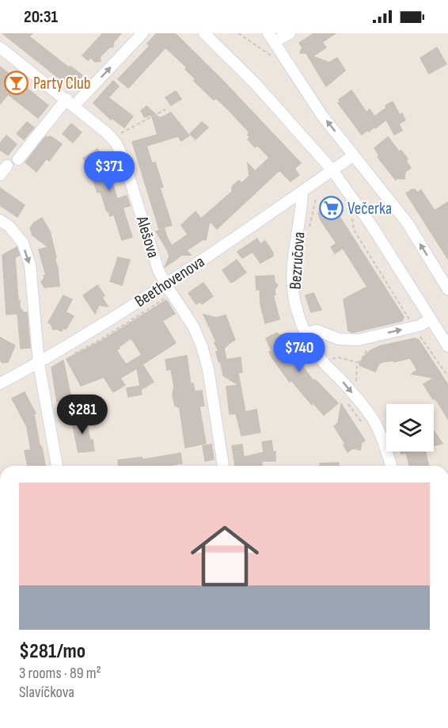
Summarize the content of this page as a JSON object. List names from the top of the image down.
{
  "streets": {
    "street": ["Alešova", "Bezručova", "Beethovenova"]
  },
  "crossings": [
    ["Alešova", "Beethovenova"],
    ["Bezručova", "Beethovenova"]
  ],
  "one_way": ["Bezručova"],
  "places": {
    "bar": ["Party Club"],
    "supermarket": ["Večerka"]
  },
  "page": {
    "status": "20:31",
    "price": ["$371", "$740", "$281"],
    "list": [
      {
        "name": "$281/mo",
        "note": "3 rooms · 89 m² · Slavíčkova"
      }
    ]
  }
}
